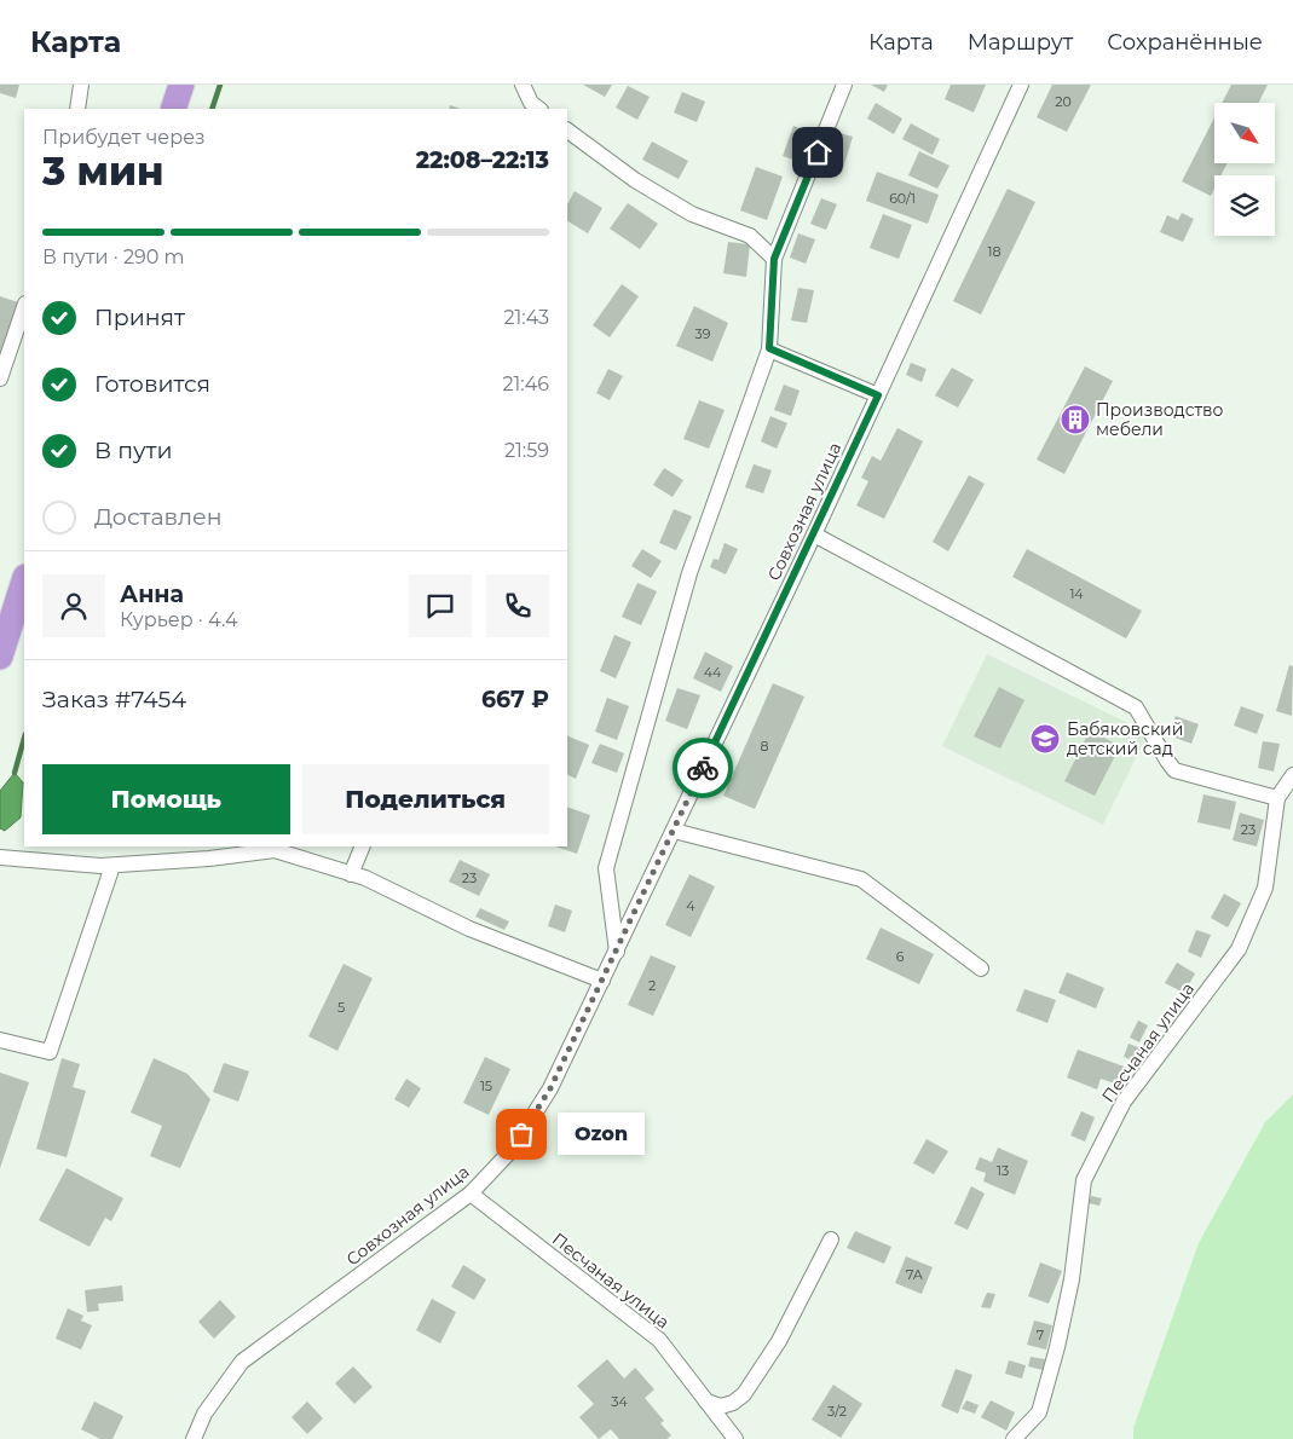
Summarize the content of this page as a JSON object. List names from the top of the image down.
{
  "streets": {
    "street": ["Совхозная улица", "Песчаная улица"]
  },
  "crossings": [
    ["Совхозная улица", "Песчаная улица"]
  ],
  "places": {
    "building": ["Производство мебели"],
    "school or university": ["Бабяковский детский сад"],
    "other": ["Ozon"]
  },
  "house_numbers": [
    "20",
    "60/1",
    "18",
    "39",
    "14",
    "44",
    "8",
    "23",
    "23",
    "4",
    "6",
    "2",
    "5",
    "15",
    "13",
    "7А",
    "7",
    "34",
    "3/2"
  ],
  "north": "bottom right",
  "page": {
    "header": "Карта",
    "nav": ["Карта", "Маршрут", "Сохранённые"],
    "heading": ["3 мин", "Прибудет через", "22:08–22:13"],
    "panel": [
      "Анна",
      "Курьер · 4.4",
      "Заказ #7454",
      "667 ₽"
    ],
    "bar": "В пути · 290 m",
    "list": [
      ["Принят", "21:43"],
      ["Готовится", "21:46"],
      ["В пути", "21:59"],
      "Доставлен"
    ],
    "buttons": ["Помощь", "Поделиться"],
    "bubble": "Ozon"
  }
}
